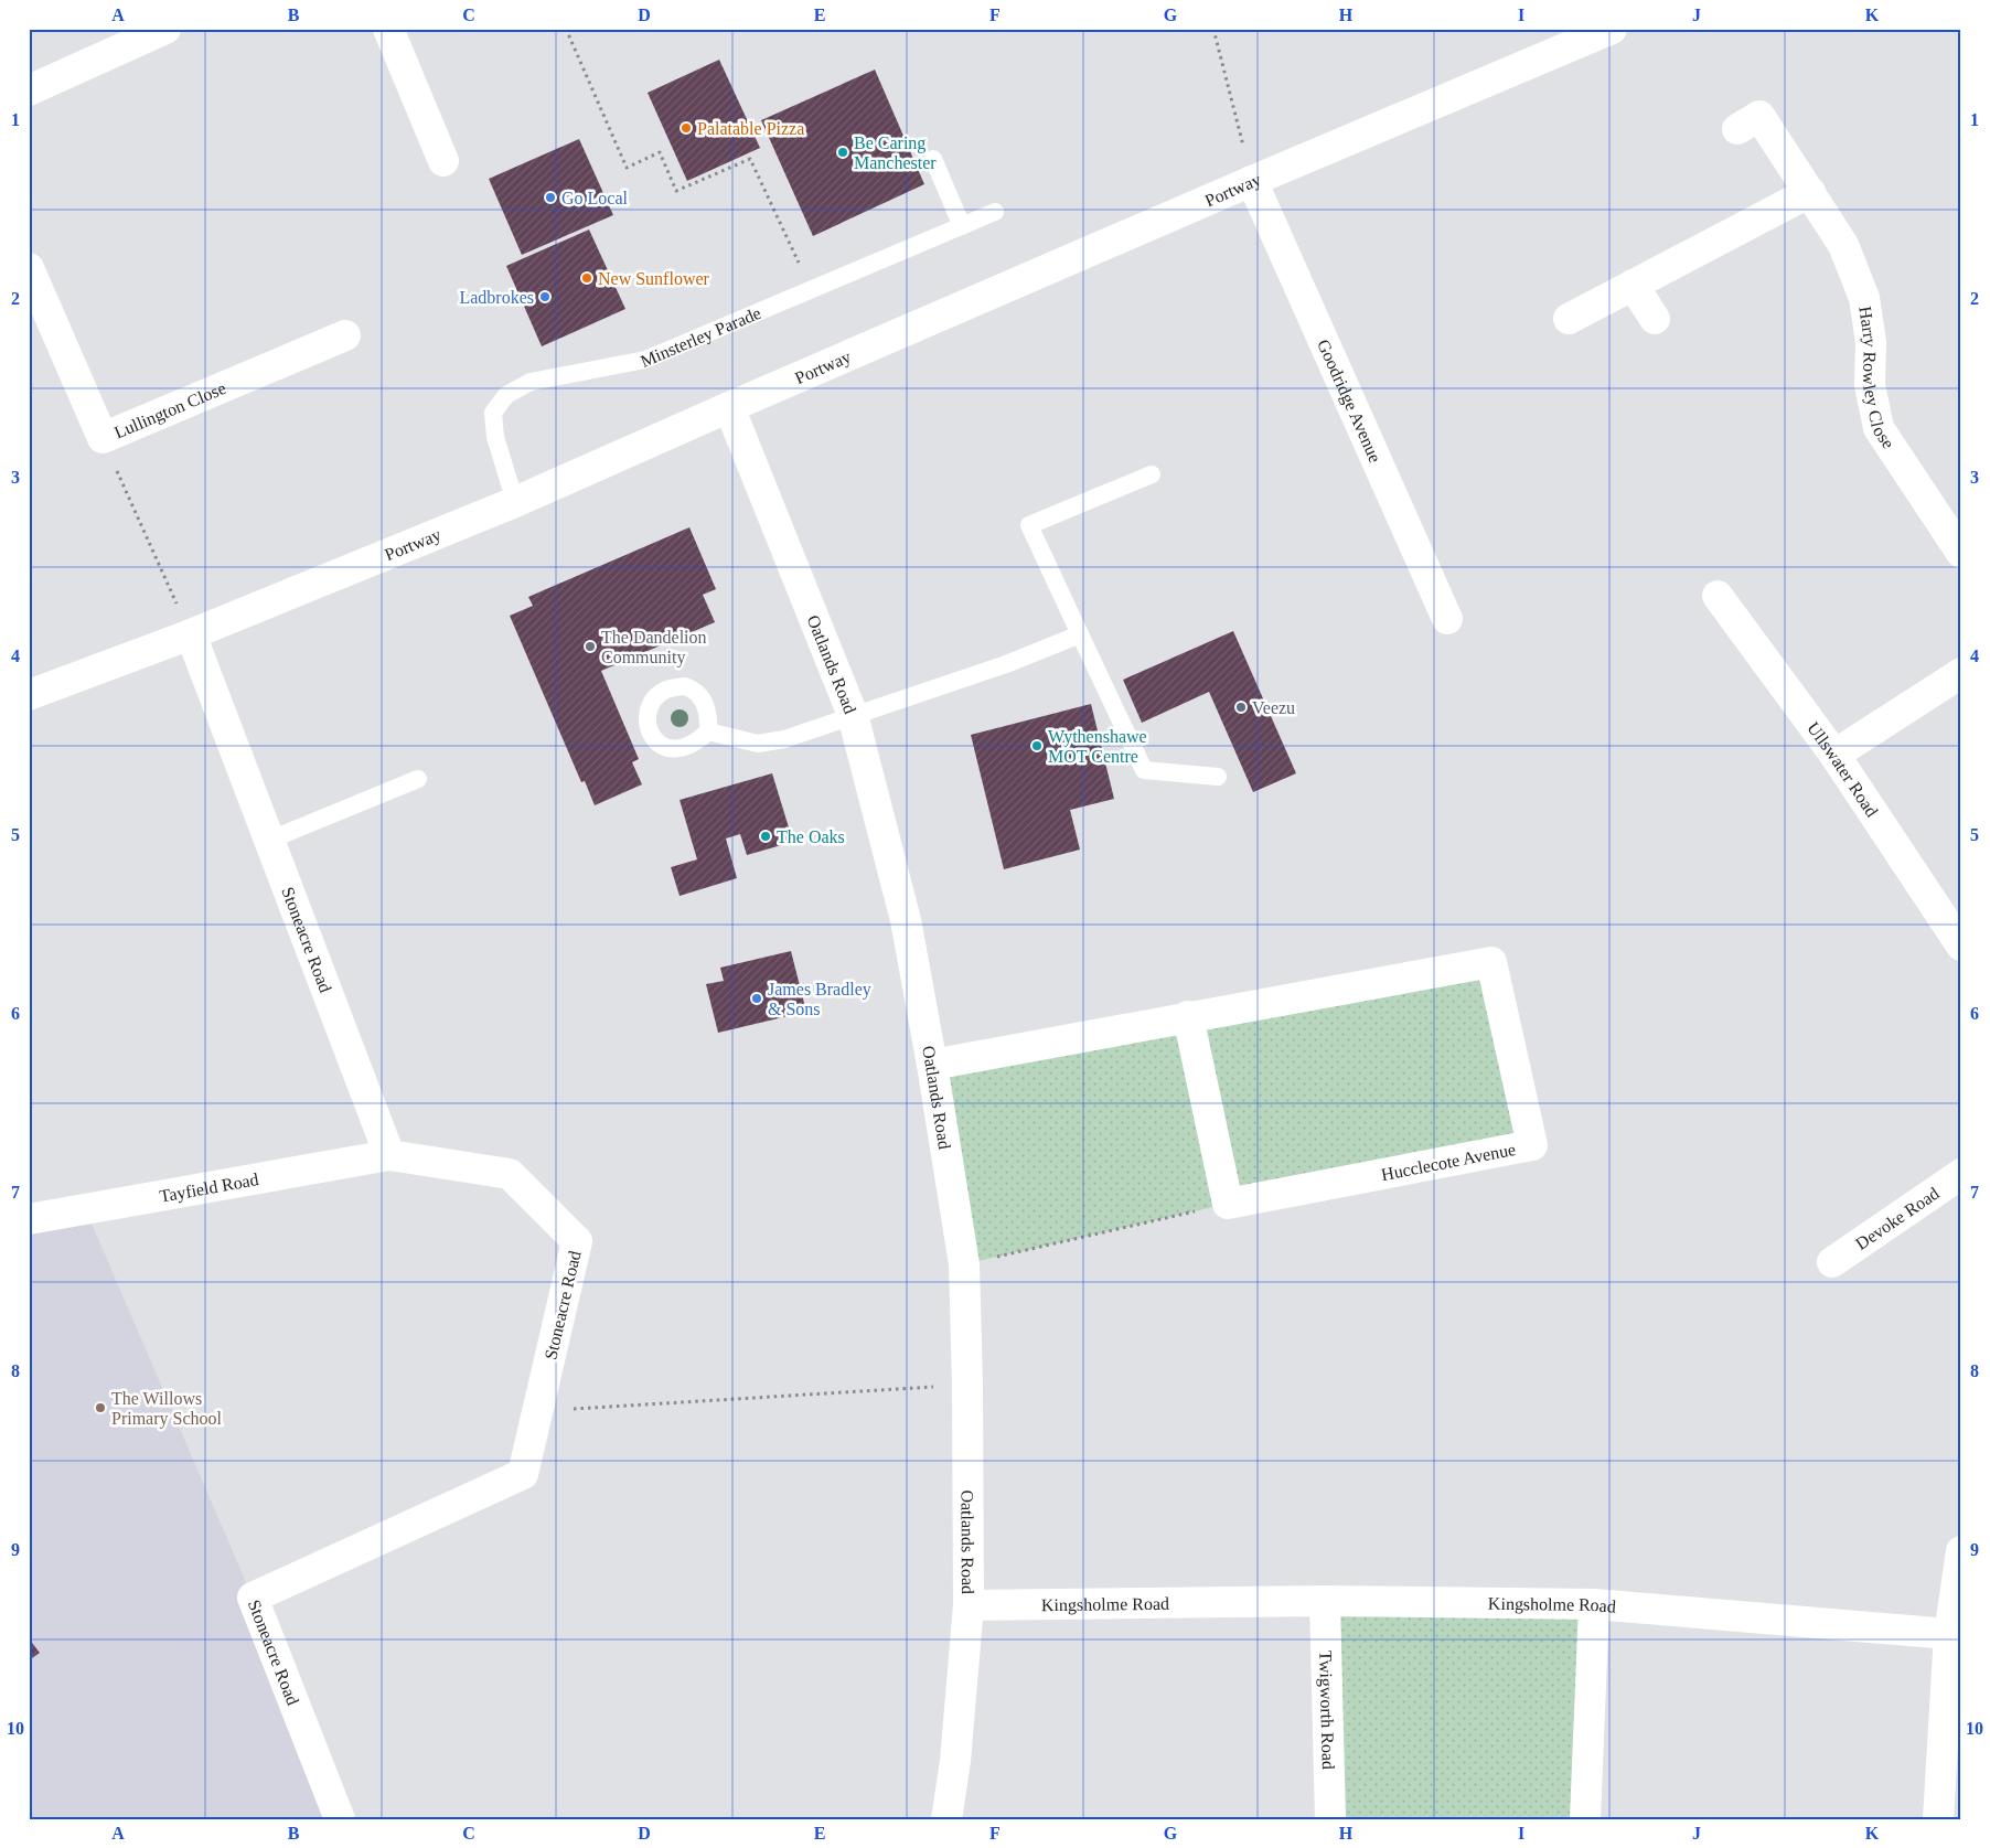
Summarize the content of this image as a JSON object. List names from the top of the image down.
{
  "streets": {
    "street": [
      "Portway",
      "Harry Rowley Close",
      "Goodridge Avenue",
      "Lullington Close",
      "Oatlands Road",
      "Ullswater Road",
      "Stoneacre Road",
      "Hucclecote Avenue",
      "Tayfield Road",
      "Devoke Road",
      "Kingsholme Road",
      "Twigworth Road"
    ],
    "lane": ["Minsterley Parade"]
  },
  "crossings": [
    ["Portway", "Minsterley Parade"],
    ["Portway", "Goodridge Avenue"],
    ["Portway", "Oatlands Road"],
    ["Portway", "Stoneacre Road"],
    ["Oatlands Road", "Hucclecote Avenue"],
    ["Oatlands Road", "Kingsholme Road"],
    ["Stoneacre Road", "Tayfield Road"],
    ["Kingsholme Road", "Twigworth Road"]
  ],
  "places": [
    "Palatable Pizza",
    "Be Caring Manchester",
    "Go Local",
    "New Sunflower",
    "Ladbrokes",
    "The Dandelion Community",
    "Veezu",
    "Wythenshawe MOT Centre",
    "The Oaks",
    "James Bradley & Sons",
    "The Willows Primary School"
  ],
  "grid": {
    "columns": [
      "A",
      "B",
      "C",
      "D",
      "E",
      "F",
      "G",
      "H",
      "I",
      "J",
      "K"
    ],
    "rows": [
      "1",
      "2",
      "3",
      "4",
      "5",
      "6",
      "7",
      "8",
      "9",
      "10"
    ]
  }
}
